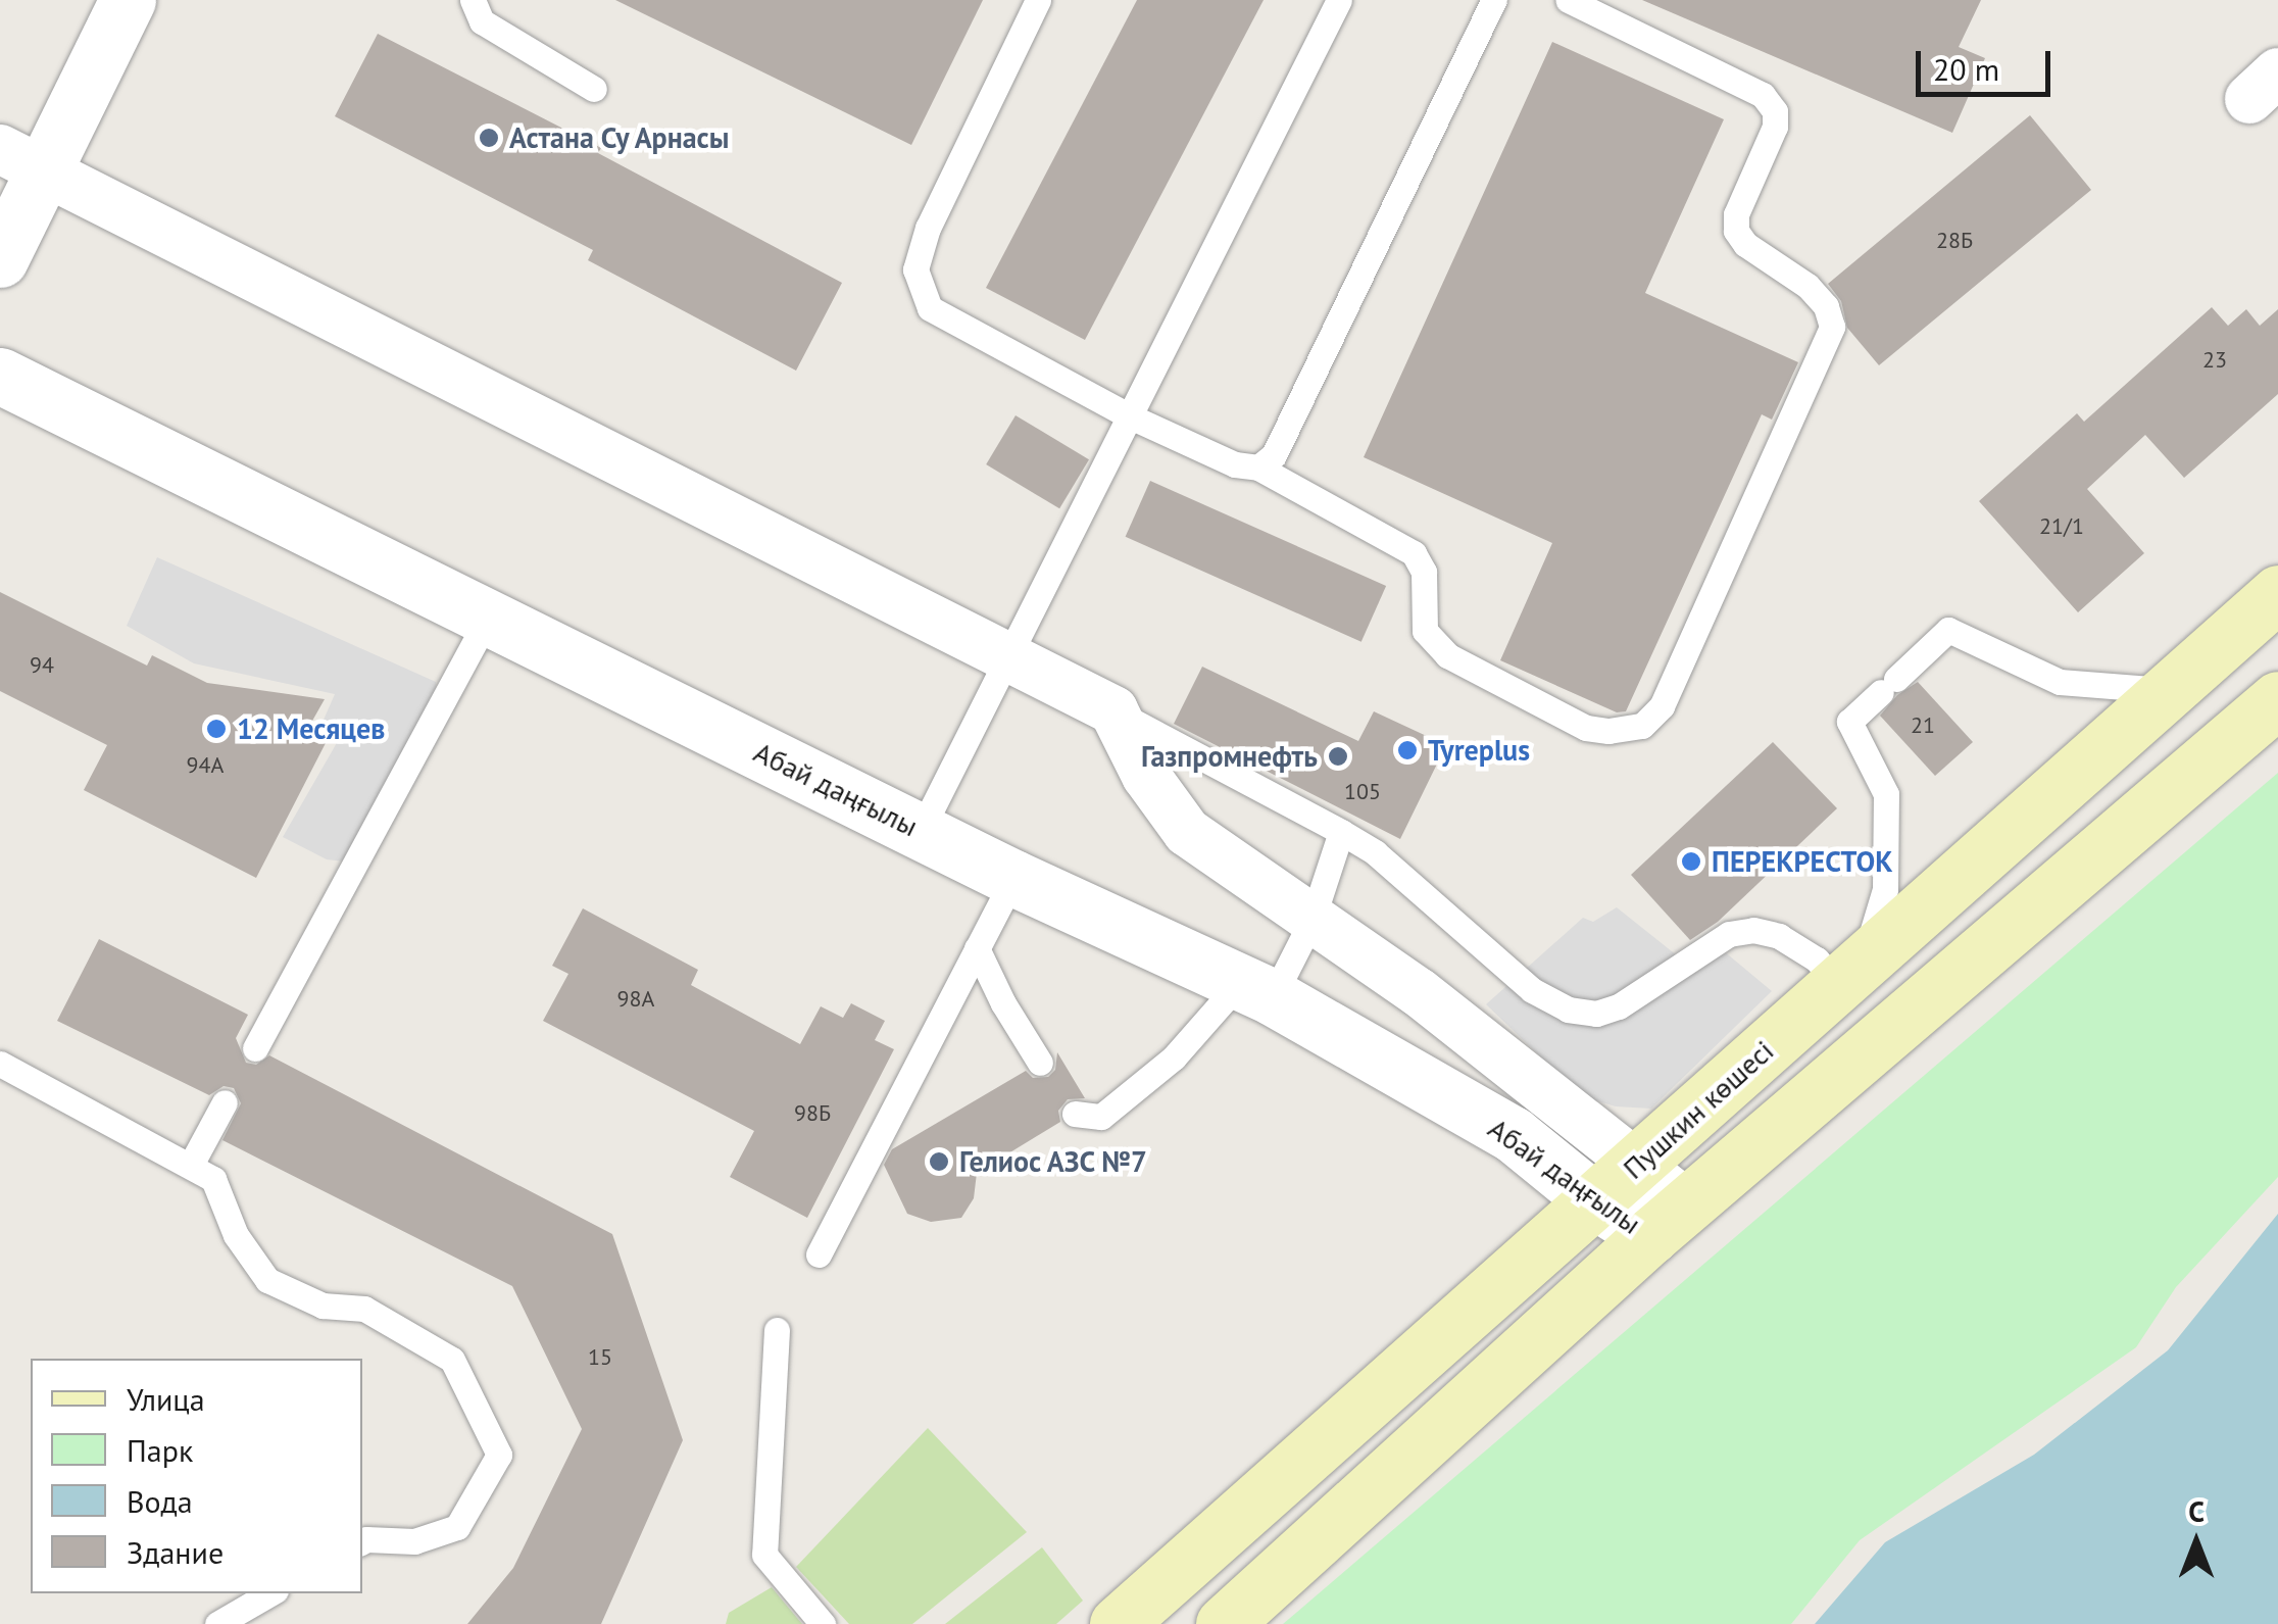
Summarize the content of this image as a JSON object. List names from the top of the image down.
{
  "streets": {
    "main road": ["Пушкин көшесі"],
    "street": ["Абай даңғылы"]
  },
  "crossings": [
    ["Абай даңғылы", "Пушкин көшесі"]
  ],
  "places": [
    "Астана Су Арнасы",
    "12 Месяцев",
    "Tyreplus",
    "Газпромнефть",
    "ПЕРЕКРЕСТОК",
    "Гелиос АЗС №7"
  ],
  "house_numbers": [
    "28Б",
    "23",
    "21/1",
    "94",
    "21",
    "94А",
    "105",
    "98А",
    "98Б",
    "15"
  ],
  "legend": [
    "Улица",
    "Парк",
    "Вода",
    "Здание"
  ],
  "scale_bar": "20 m",
  "north": "top"
}
